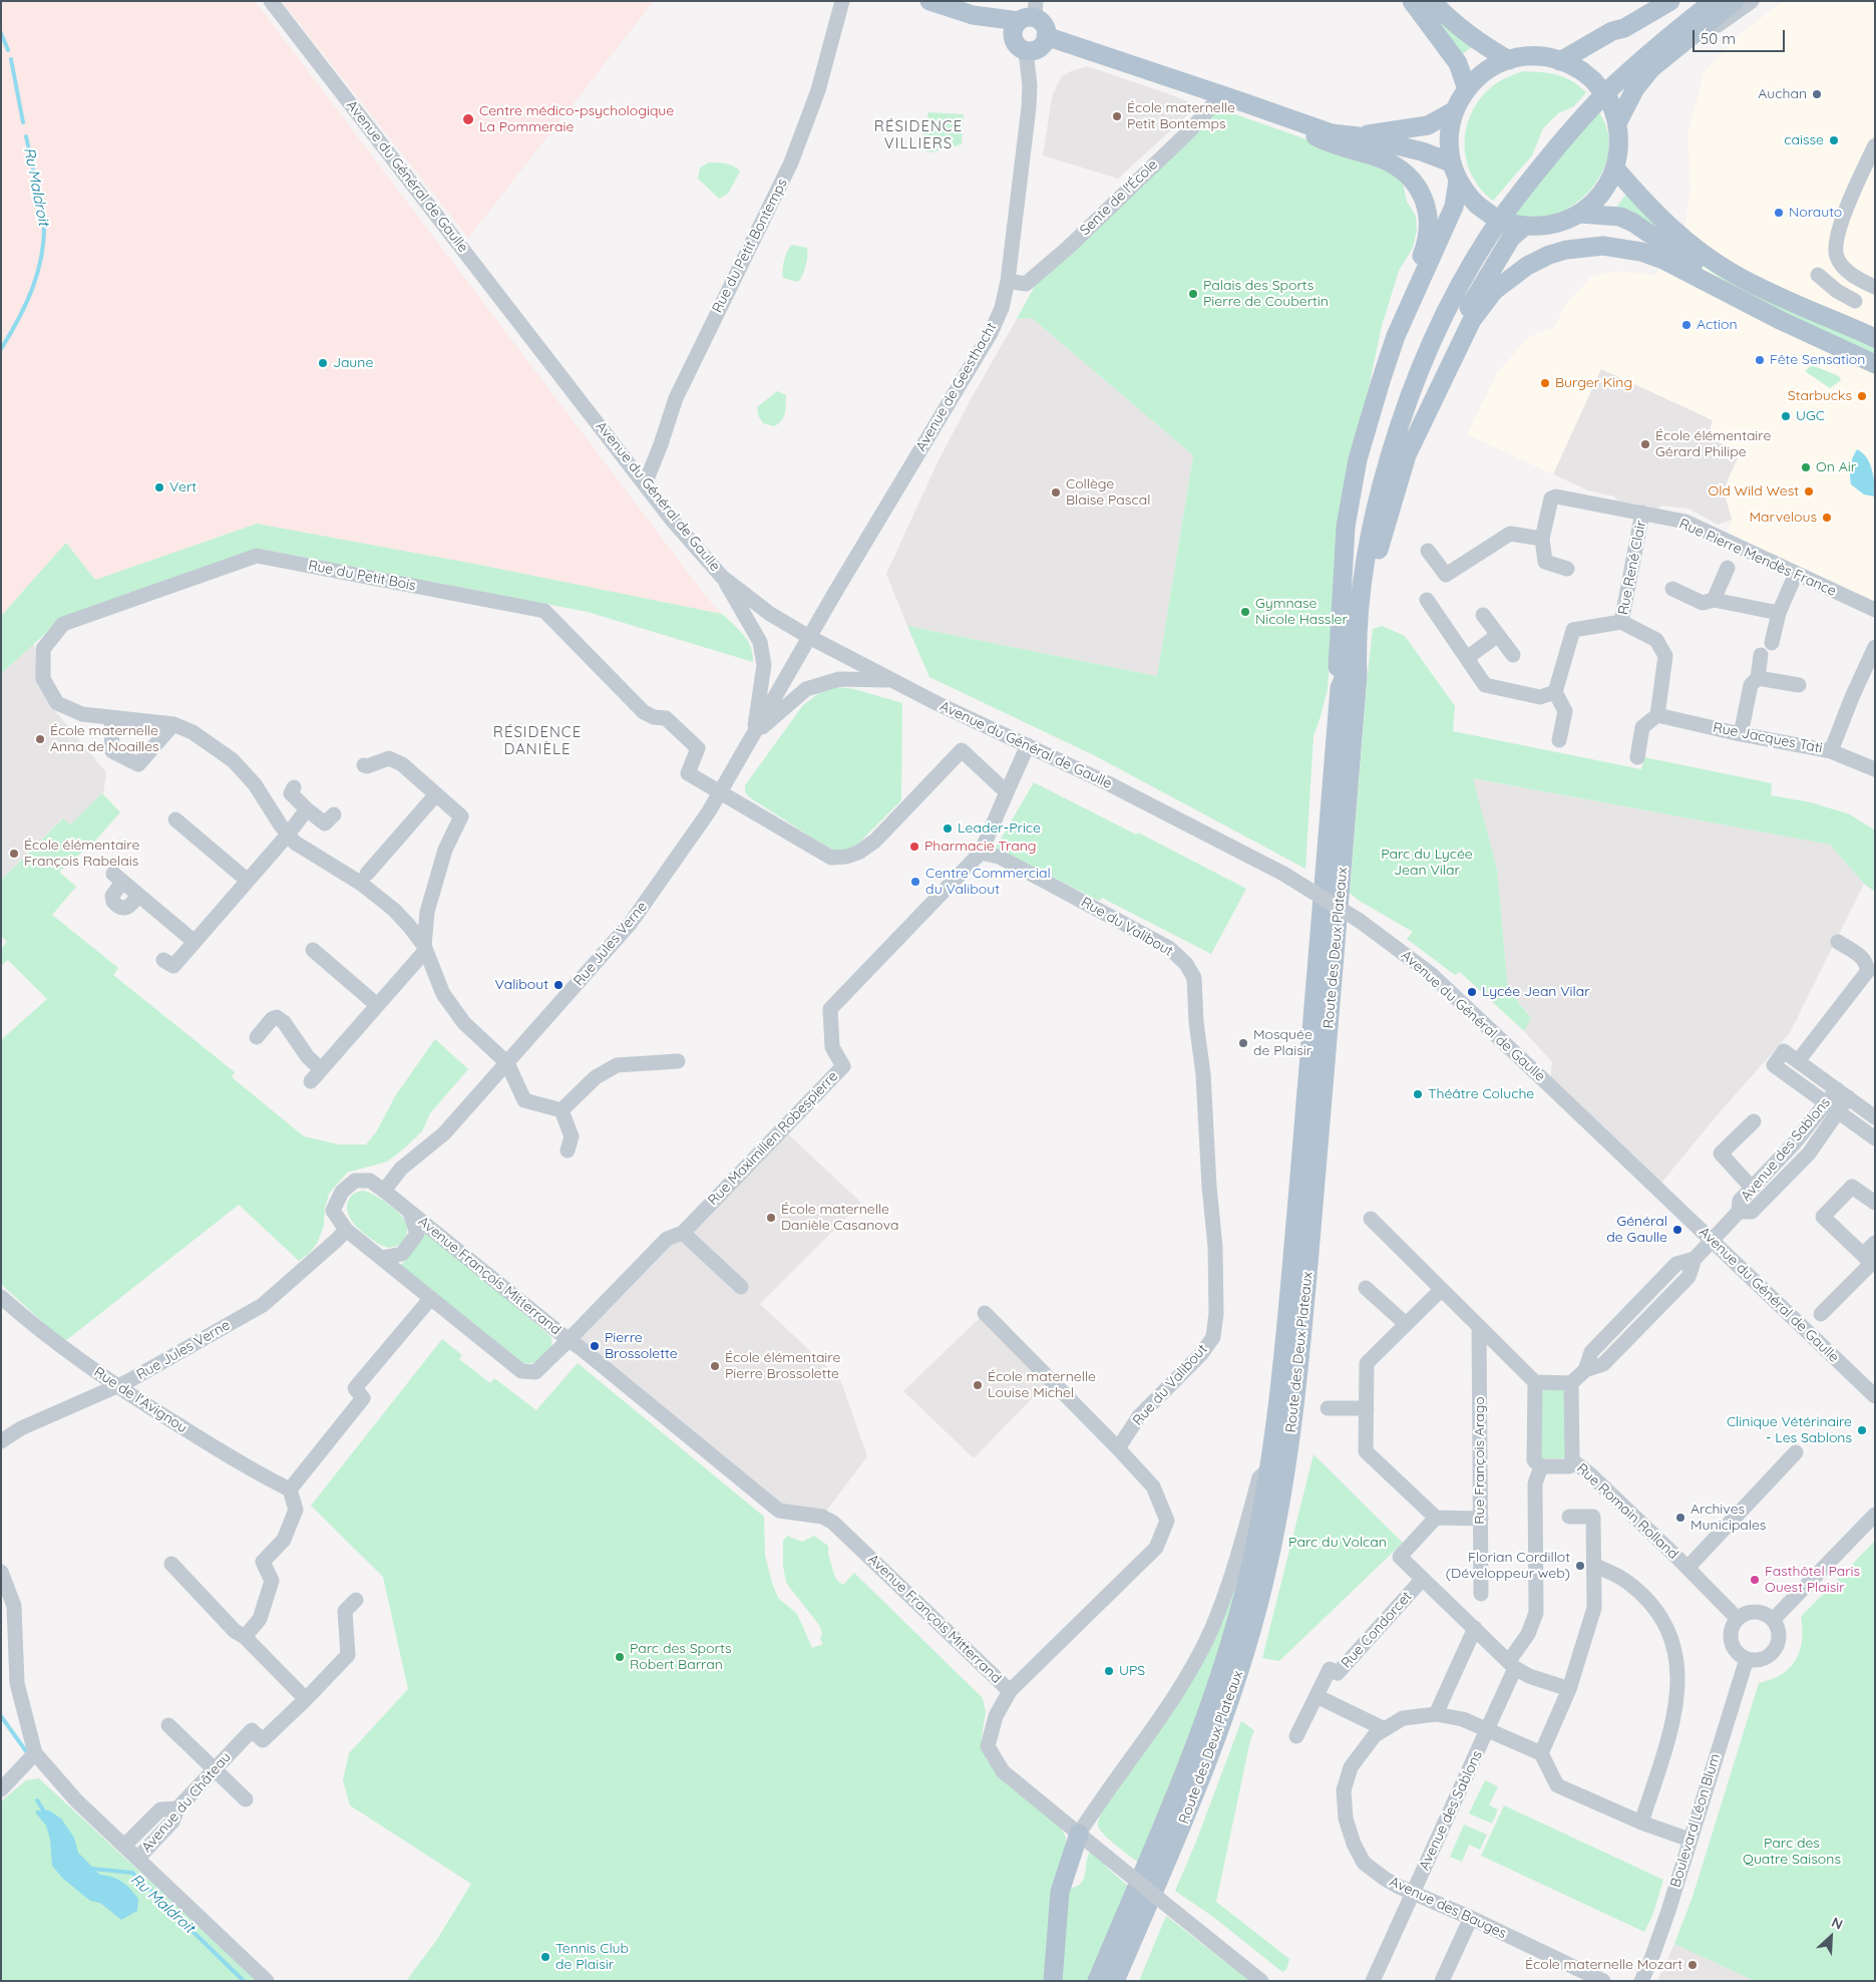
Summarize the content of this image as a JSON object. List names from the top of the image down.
{
  "streets": {
    "main road": ["Route des Deux Plateaux"],
    "street": [
      "Avenue du Général de Gaulle",
      "Sente de l'École",
      "Rue du Petit Bontemps",
      "Avenue de Geesthacht",
      "Rue Pierre Mendès France",
      "Rue René Clair",
      "Rue du Petit Bois",
      "Rue Jacques Tati",
      "Rue du Valibout",
      "Rue Jules Verne",
      "Rue Maximilien Robespierre",
      "Avenue des Sablons",
      "Avenue François Mitterrand",
      "Rue de l'Avignou",
      "Rue François Arago",
      "Rue Romain Rolland",
      "Rue Condorcet",
      "Avenue du Château",
      "Boulevard Léon Blum",
      "Avenue des Bauges"
    ]
  },
  "crossings": [
    ["Avenue du Général de Gaulle", "Rue du Petit Bontemps"],
    ["Avenue du Général de Gaulle", "Avenue de Geesthacht"],
    ["Avenue du Général de Gaulle", "Rue Jules Verne"],
    ["Avenue du Général de Gaulle", "Avenue des Sablons"],
    ["Sente de l'École", "Avenue de Geesthacht"],
    ["Avenue de Geesthacht", "Rue Jules Verne"],
    ["Rue Pierre Mendès France", "Rue René Clair"],
    ["Rue du Petit Bois", "Rue Jules Verne"],
    ["Rue du Valibout", "Rue Maximilien Robespierre"],
    ["Rue Jules Verne", "Avenue François Mitterrand"],
    ["Rue Jules Verne", "Rue de l'Avignou"],
    ["Route des Deux Plateaux", "Avenue François Mitterrand"],
    ["Rue Maximilien Robespierre", "Avenue François Mitterrand"],
    ["Avenue des Sablons", "Rue Romain Rolland"],
    ["Avenue des Sablons", "Avenue des Bauges"],
    ["Rue Romain Rolland", "Boulevard Léon Blum"]
  ],
  "districts": ["RÉSIDENCE VILLIERS", "RÉSIDENCE DANIÈLE"],
  "water": ["Ru Maldroit"],
  "parks": ["Parc du Lycée Jean Vilar", "Parc du Volcan", "Parc des Quatre Saisons"],
  "places": [
    "Auchan",
    "École maternelle Petit Bontemps",
    "Centre médico-psychologique La Pommeraie",
    "caisse",
    "Norauto",
    "Palais des Sports Pierre de Coubertin",
    "Action",
    "Fête Sensation",
    "Jaune",
    "Burger King",
    "Starbucks",
    "UGC",
    "École élémentaire Gérard Philipe",
    "On Air",
    "Vert",
    "Old Wild West",
    "Collège Blaise Pascal",
    "Marvelous",
    "Gymnase Nicole Hassler",
    "École maternelle Anna de Noailles",
    "Leader-Price",
    "Pharmacie Trang",
    "École élémentaire François Rabelais",
    "Centre Commercial du Valibout",
    "Valibout",
    "Lycée Jean Vilar",
    "Mosquée de Plaisir",
    "Théâtre Coluche",
    "École maternelle Danièle Casanova",
    "Général de Gaulle",
    "Pierre Brossolette",
    "École élémentaire Pierre Brossolette",
    "École maternelle Louise Michel",
    "Clinique Vétérinaire - Les Sablons",
    "Archives Municipales",
    "Florian Cordillot (Développeur web)",
    "Fasthôtel Paris Ouest Plaisir",
    "Parc des Sports Robert Barran",
    "UPS",
    "Tennis Club de Plaisir",
    "École maternelle Mozart"
  ],
  "scale_bar": "50 m",
  "north": "top right"
}
